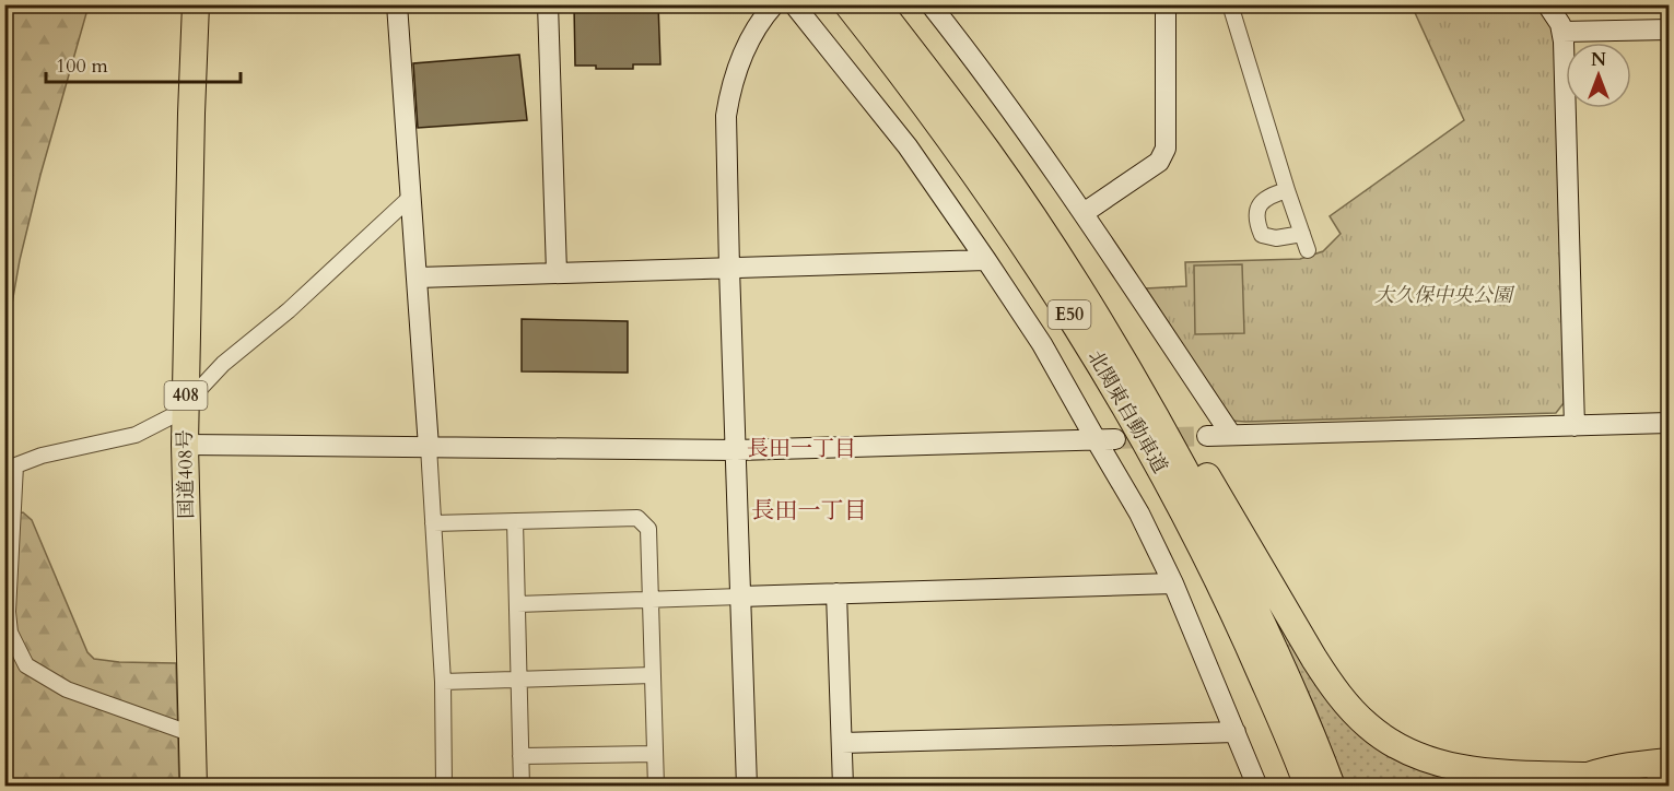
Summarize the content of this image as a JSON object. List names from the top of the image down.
{
  "streets": {
    "highway": [
      "E50",
      "408",
      "北関東自動車道",
      "国道408号"
    ]
  },
  "districts": ["長田一丁目", "長田一丁目"],
  "parks": ["大久保中央公園"],
  "scale_bar": "100 m",
  "north": "top"
}
